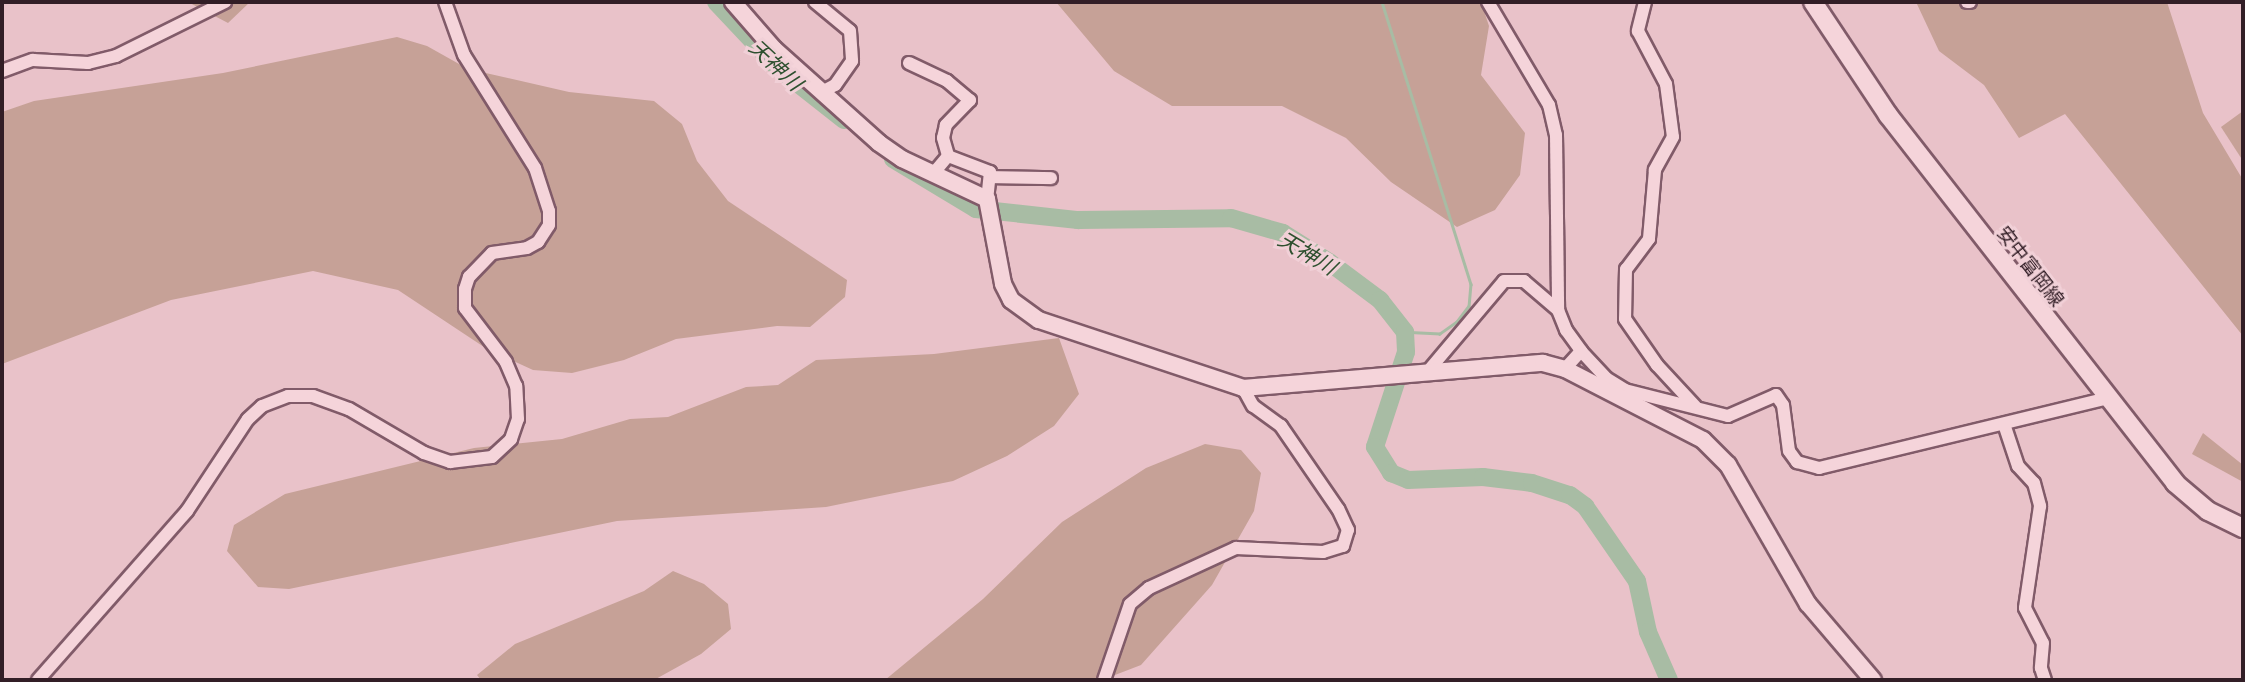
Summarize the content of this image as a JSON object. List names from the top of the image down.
{
  "streets": {
    "main road": ["安中富岡線"]
  },
  "water": ["天神川"]
}
